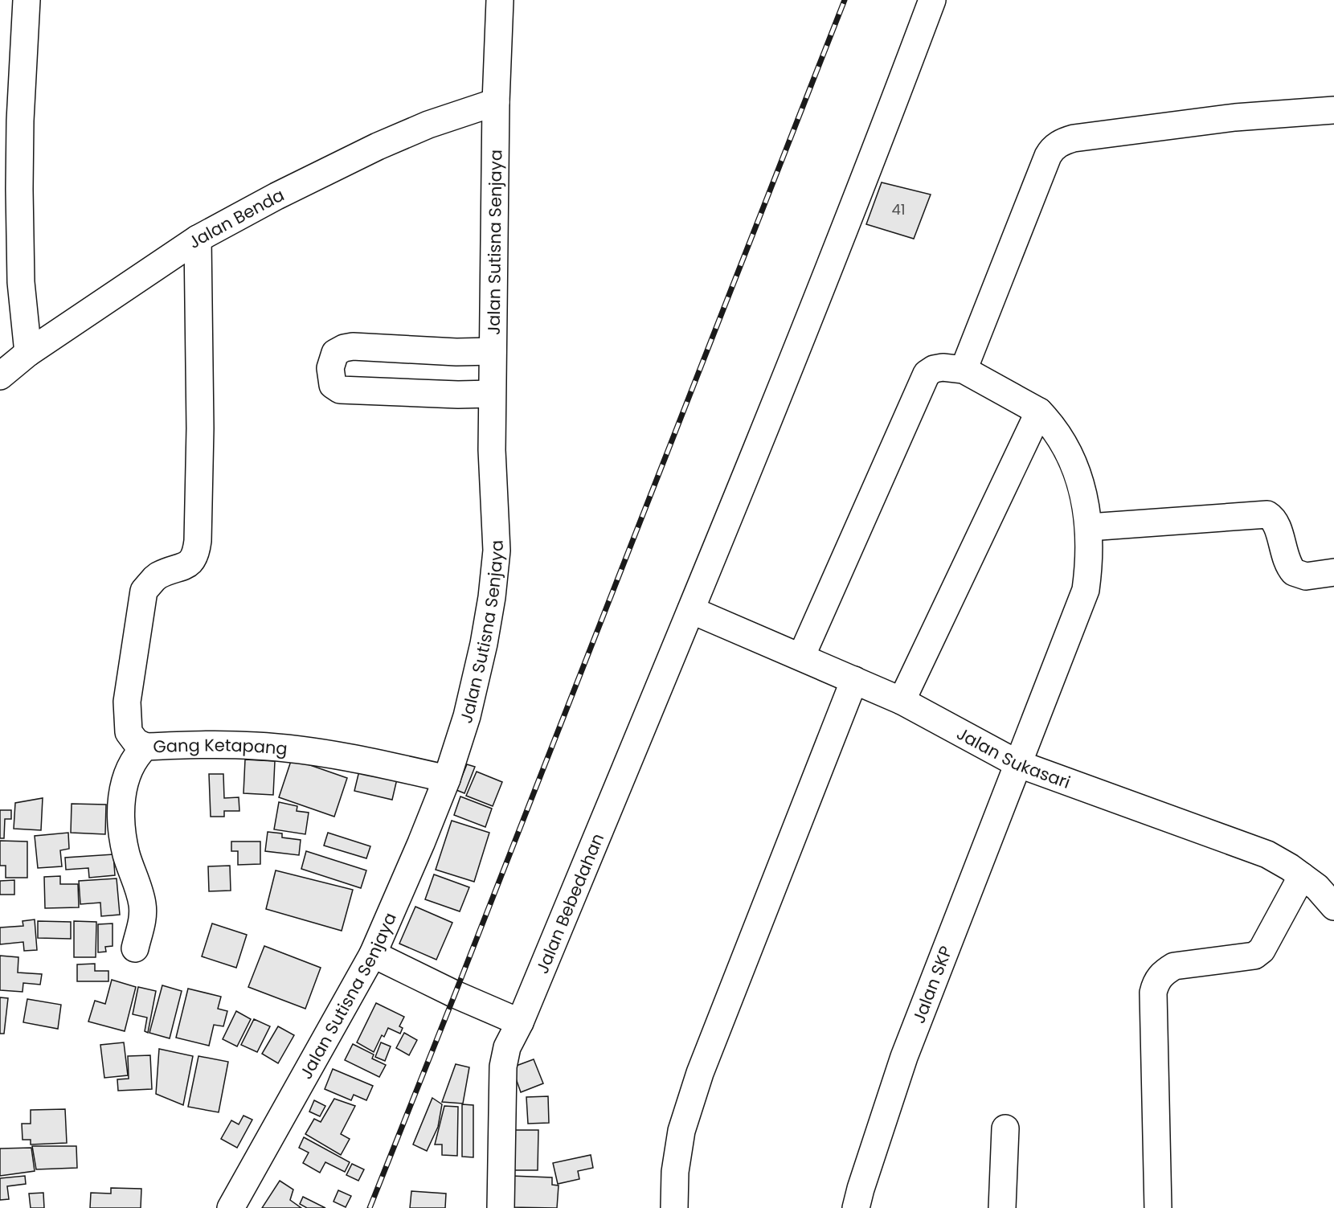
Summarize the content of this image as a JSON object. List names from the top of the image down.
{
  "streets": {
    "street": [
      "Jalan Benda",
      "Jalan Sutisna Senjaya",
      "Gang Ketapang",
      "Jalan Sukasari",
      "Jalan Bebedahan",
      "Jalan SKP"
    ]
  },
  "crossings": [
    ["Jalan Benda", "Jalan Sutisna Senjaya"],
    ["Jalan Sutisna Senjaya", "Gang Ketapang"],
    ["Jalan Sukasari", "Jalan Bebedahan"],
    ["Jalan Sukasari", "Jalan SKP"]
  ],
  "house_numbers": ["41"]
}
